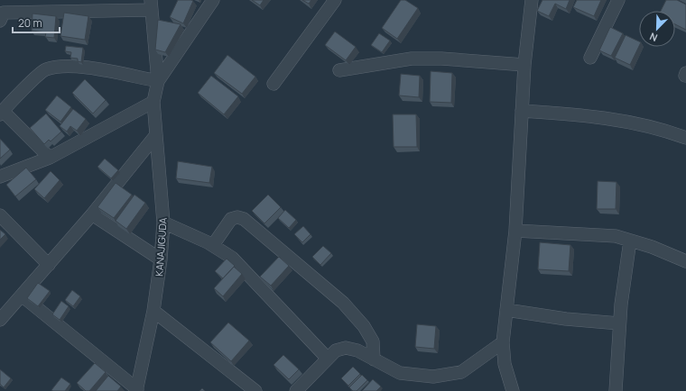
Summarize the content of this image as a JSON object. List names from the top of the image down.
{
  "streets": {
    "street": ["KANAJIGUDA"]
  },
  "scale_bar": "20 m",
  "north": "bottom left"
}
